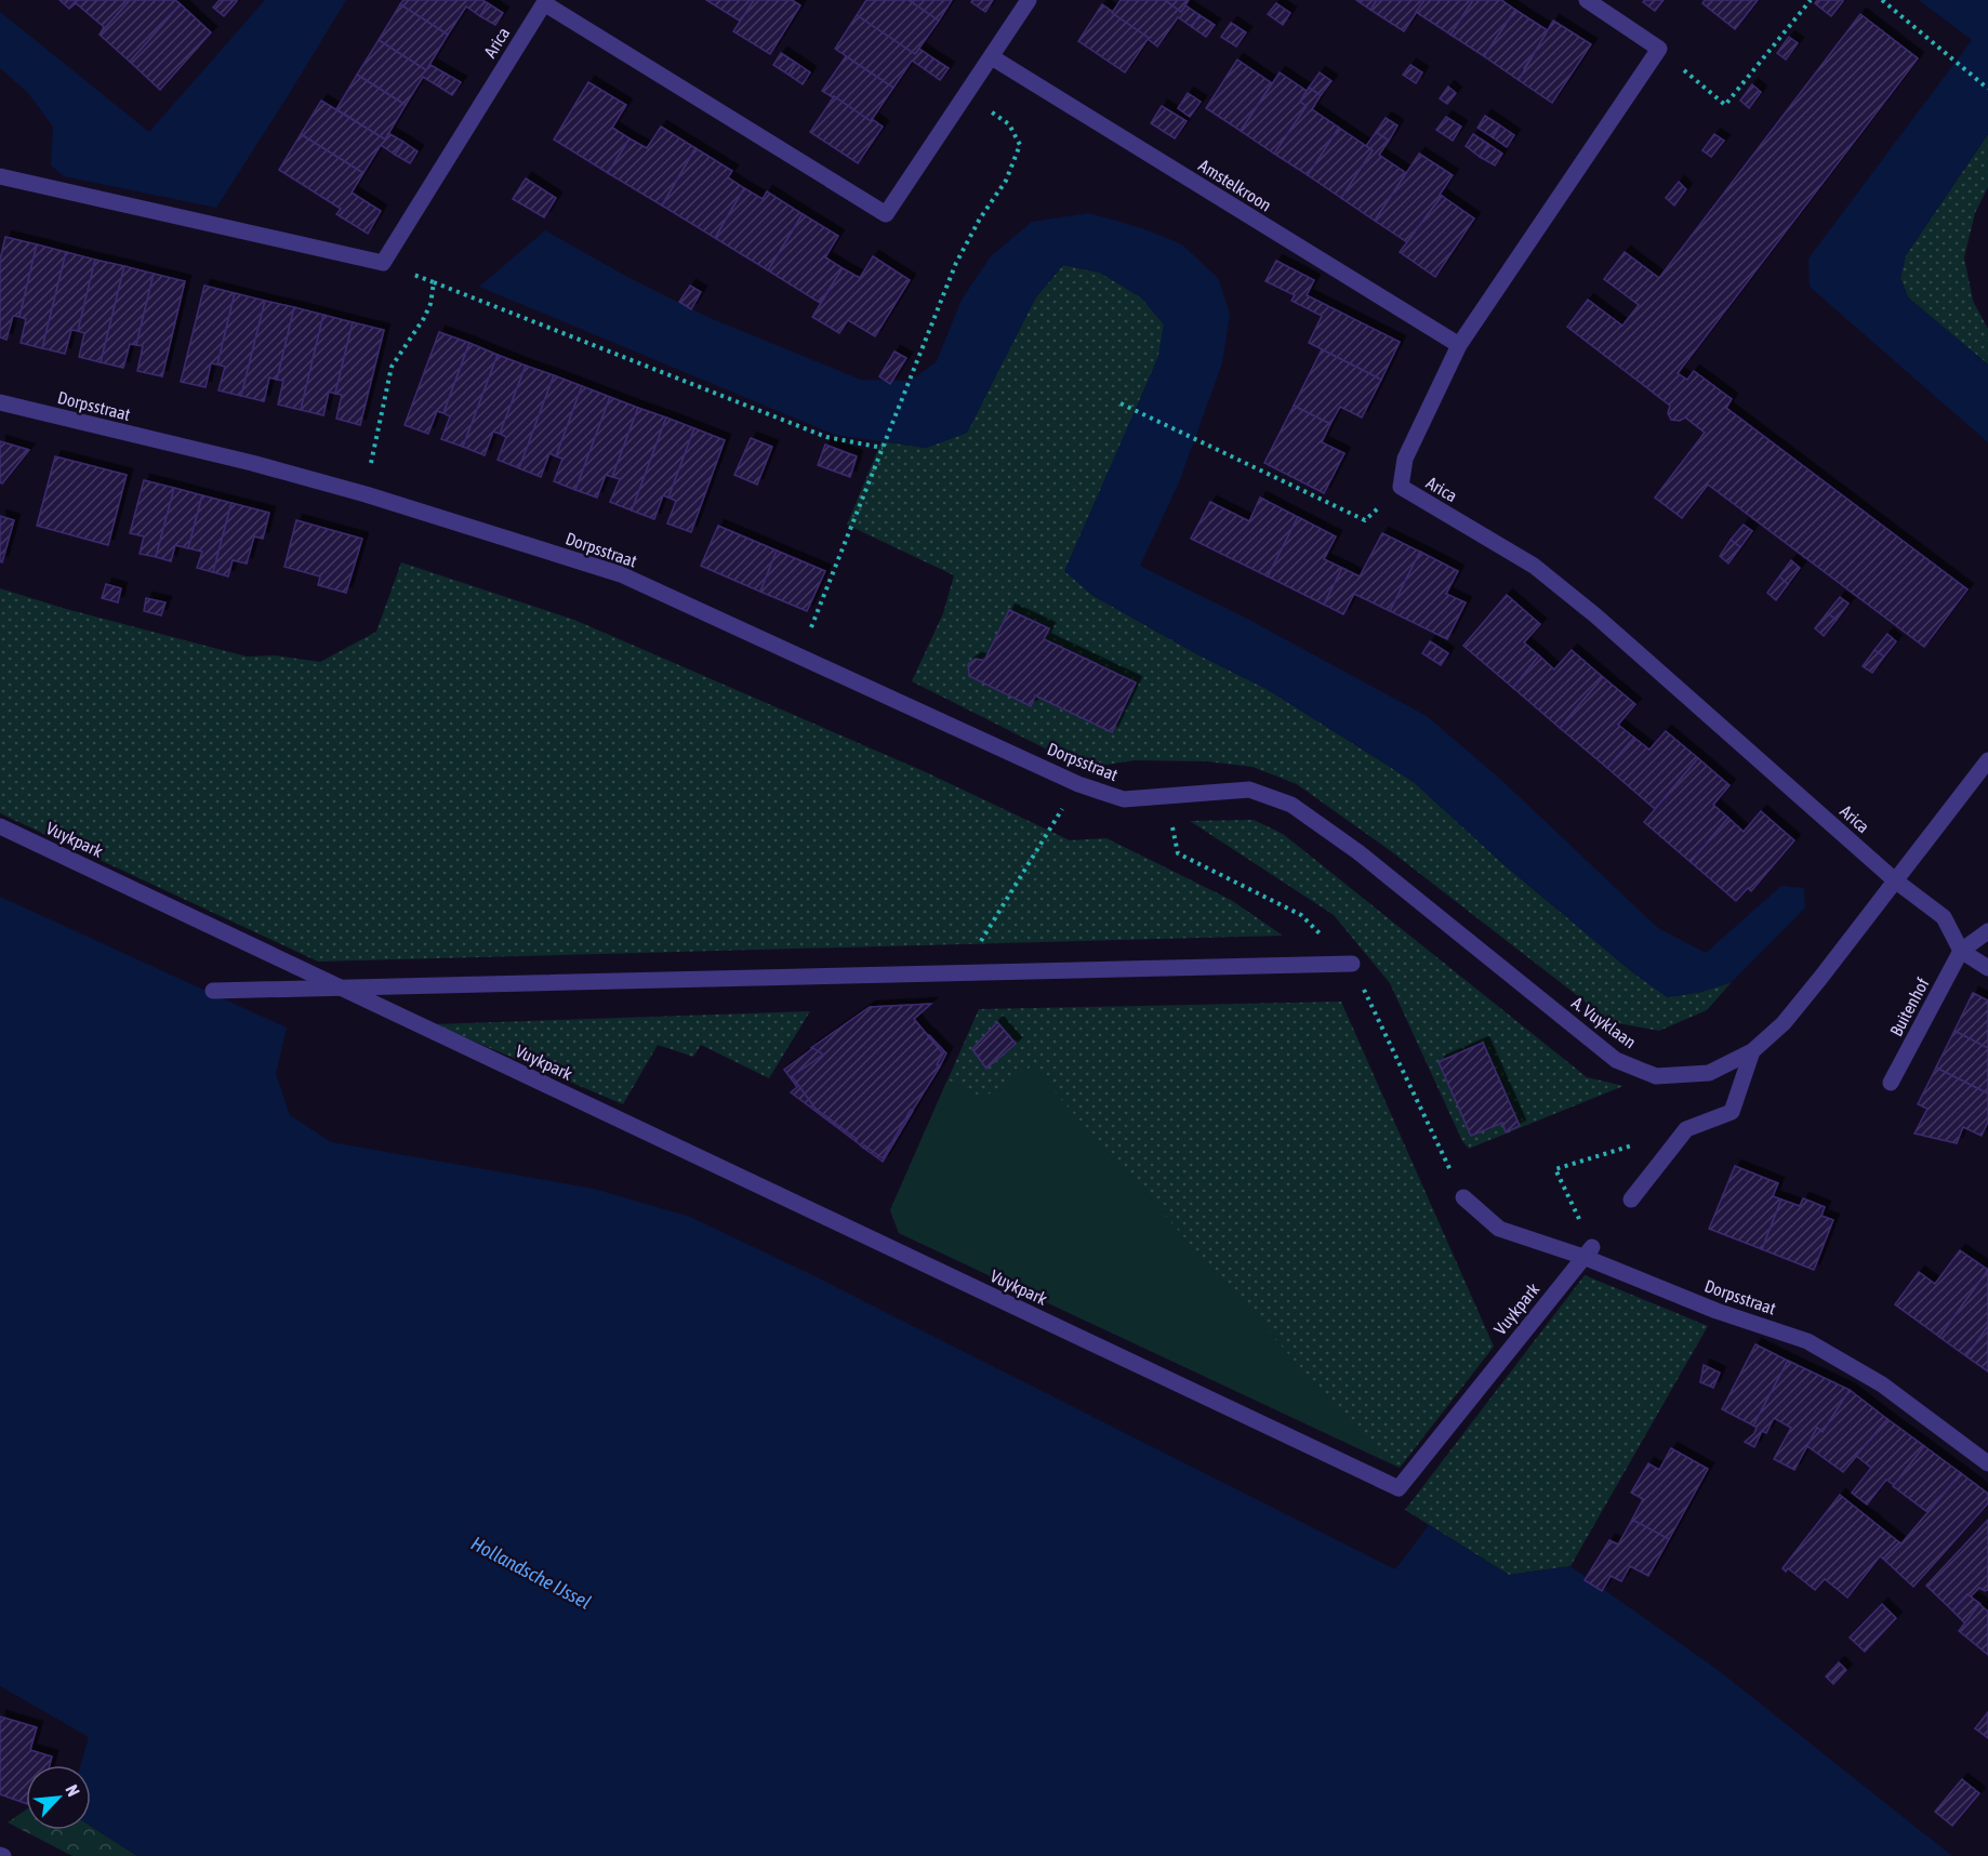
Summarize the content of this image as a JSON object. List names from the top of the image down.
{
  "streets": {
    "street": [
      "Arica",
      "Amstelkroon",
      "Dorpsstraat",
      "Vuykpark",
      "Buitenhof",
      "A. Vuyklaan"
    ]
  },
  "crossings": [
    ["Arica", "Amstelkroon"],
    ["Arica", "A. Vuyklaan"],
    ["Dorpsstraat", "Vuykpark"],
    ["Dorpsstraat", "A. Vuyklaan"]
  ],
  "water": ["Hollandsche IJssel"],
  "north": "top right"
}
